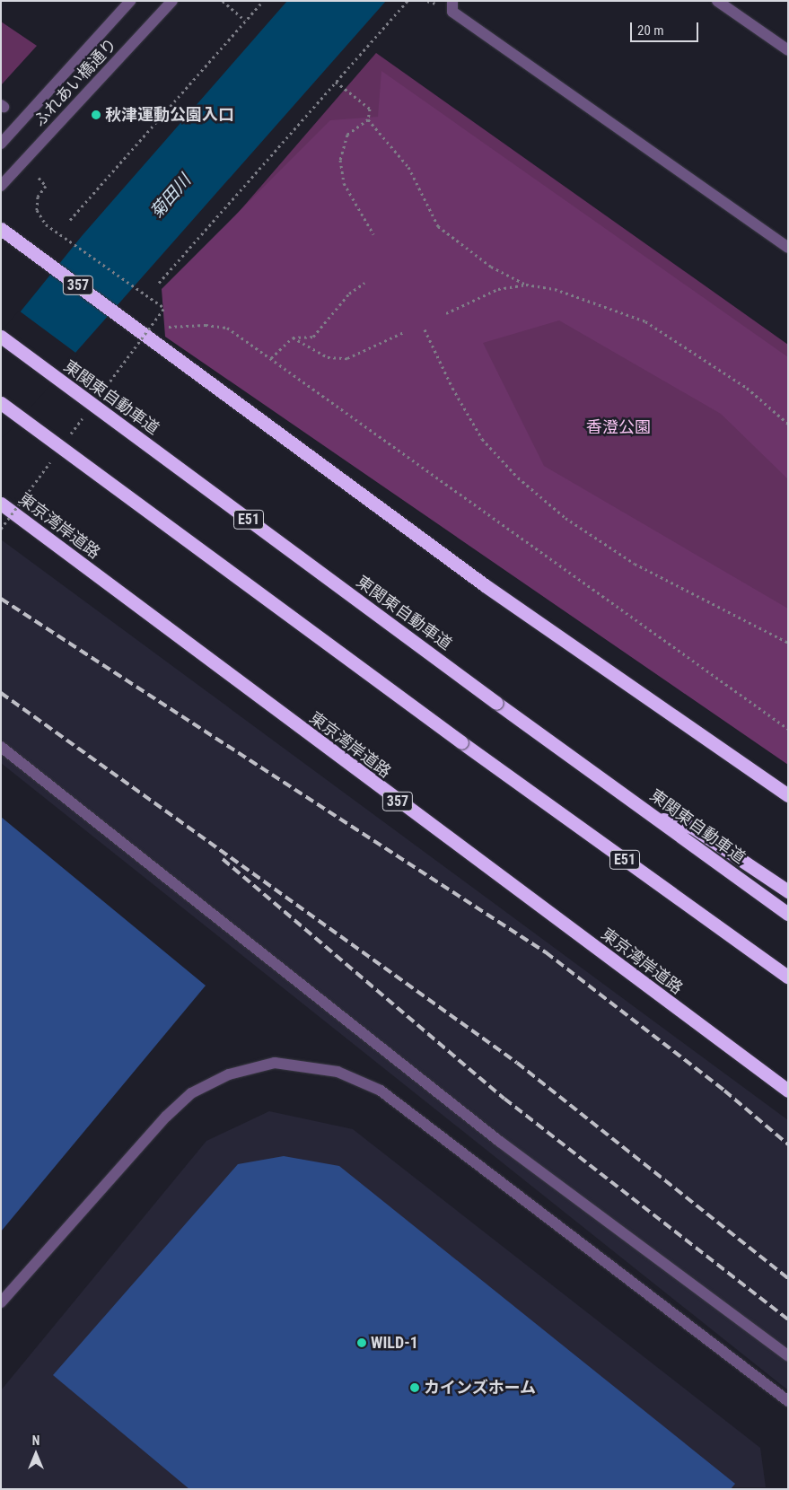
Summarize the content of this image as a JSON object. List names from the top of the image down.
{
  "streets": {
    "highway": [
      "357",
      "東関東自動車道",
      "E51",
      "東京湾岸道路"
    ],
    "street": ["ふれあい橋通り"]
  },
  "water": ["菊田川"],
  "parks": ["香澄公園"],
  "places": ["秋津運動公園入口", "WILD-1", "カインズホーム"],
  "scale_bar": "20 m",
  "north": "top"
}
